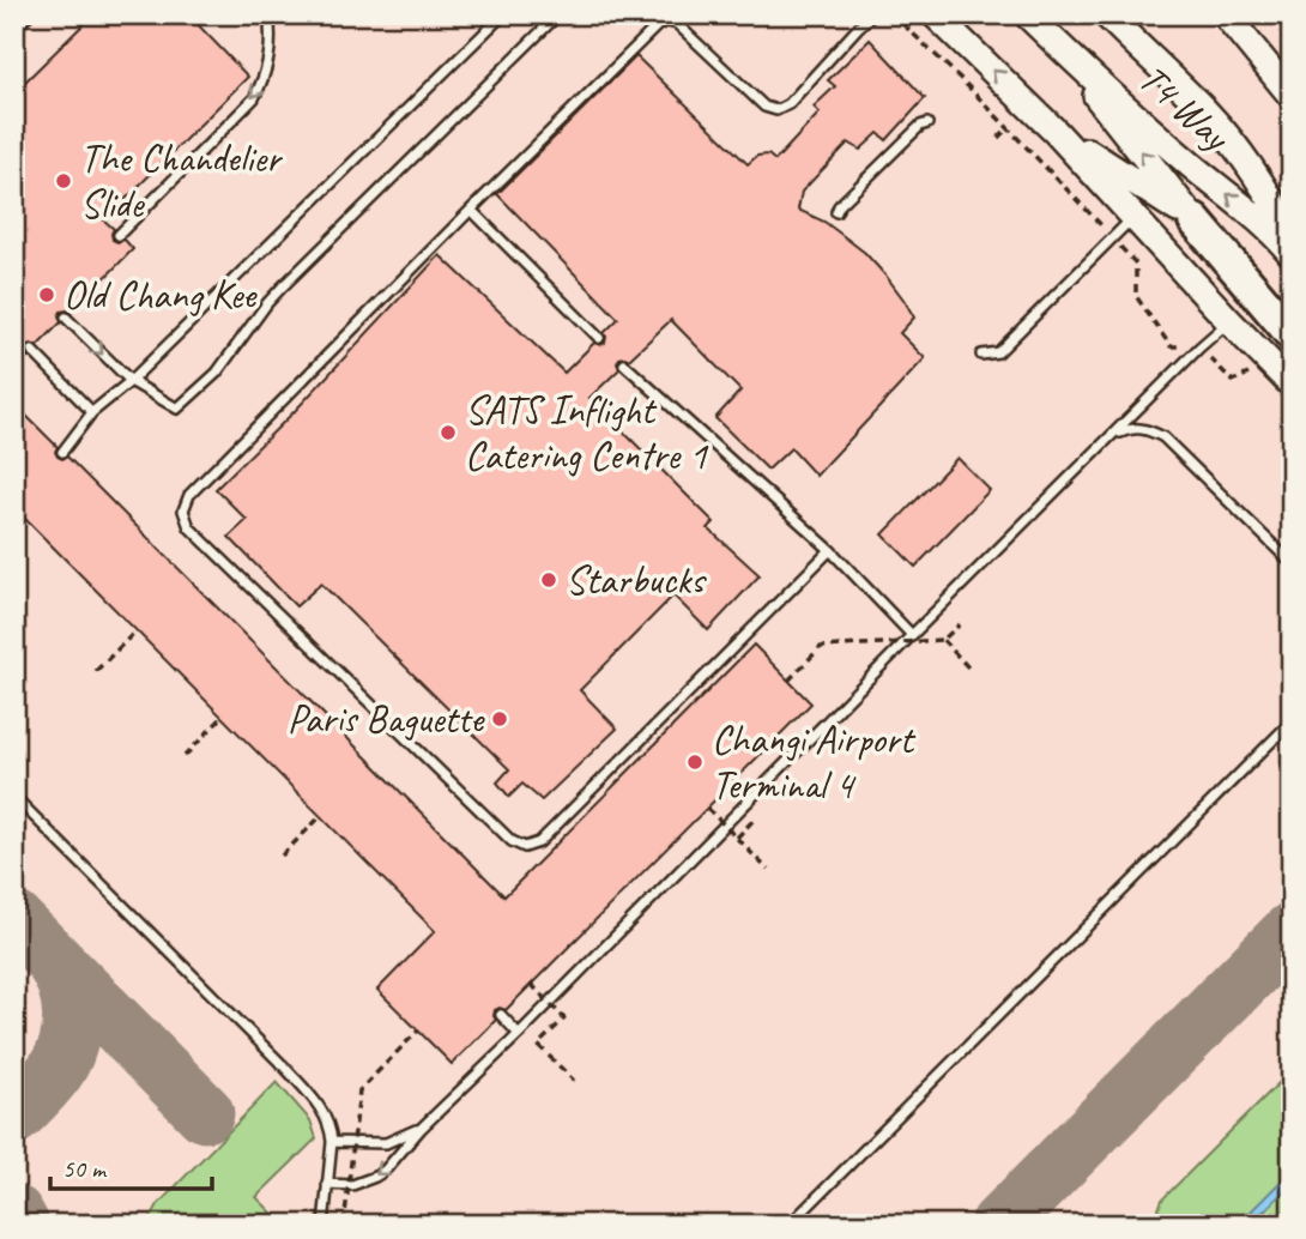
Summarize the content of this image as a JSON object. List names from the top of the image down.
{
  "streets": {
    "main road": ["T4 Way"]
  },
  "places": [
    "The Chandelier Slide",
    "Old Chang Kee",
    "SATS Inflight Catering Centre 1",
    "Starbucks",
    "Paris Baguette",
    "Changi Airport Terminal 4"
  ],
  "scale_bar": "50 m"
}
